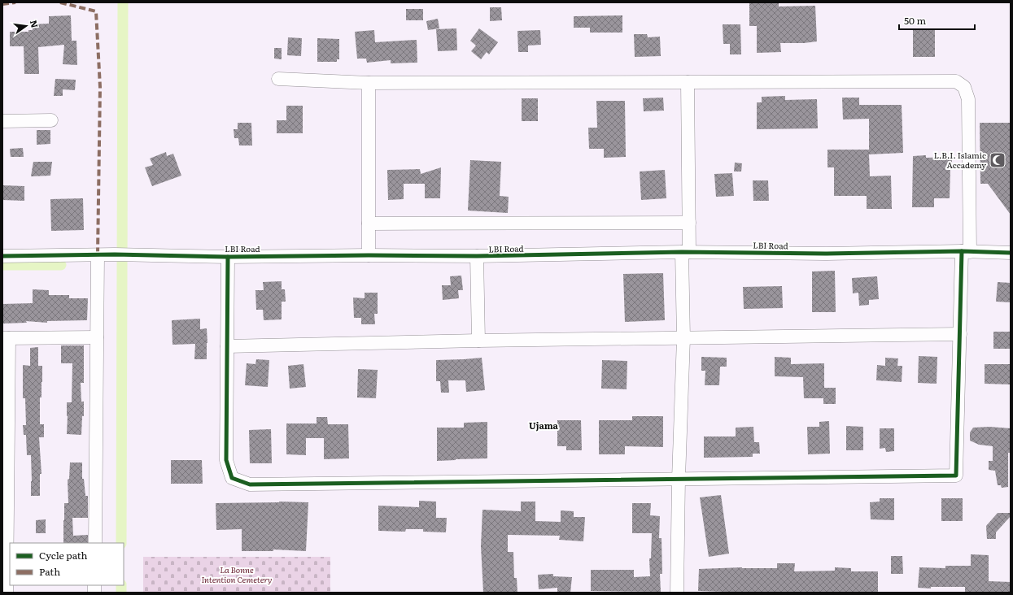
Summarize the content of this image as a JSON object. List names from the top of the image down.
{
  "streets": {
    "street": ["LBI Road"]
  },
  "districts": ["Ujama"],
  "parks": ["La Bonne Intention Cemetery"],
  "places": {
    "mosque": ["L.B.I. Islamic Accademy"]
  },
  "legend": ["Cycle path", "Path"],
  "scale_bar": "50 m",
  "north": "right"
}
